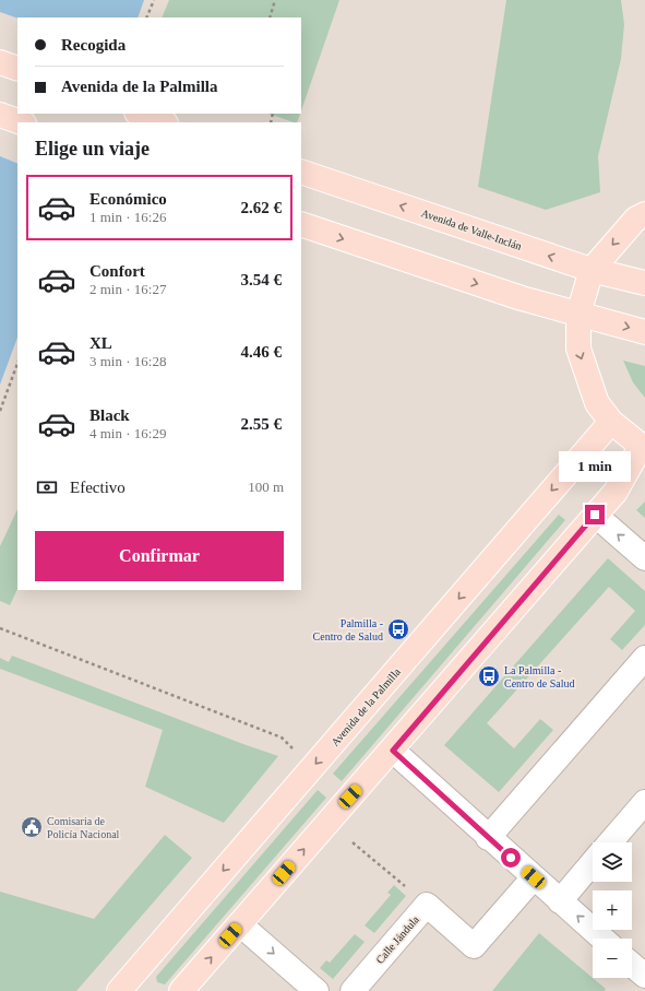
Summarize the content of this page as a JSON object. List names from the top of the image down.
{
  "streets": {
    "main road": ["Avenida de Valle-Inclán", "Avenida de la Palmilla"],
    "street": ["Calle Jándula"]
  },
  "places": {
    "bus stop": ["Palmilla - Centro de Salud", "La Palmilla - Centro de Salud"],
    "public building": ["Comisaria de Policía Nacional"]
  },
  "page": {
    "banner": ["Recogida", "Avenida de la Palmilla"],
    "heading": "Elige un viaje",
    "list": [
      {
        "name": "Económico",
        "note": "1 min · 16:26",
        "value": "2.62 €"
      },
      {
        "name": "Confort",
        "note": "2 min · 16:27",
        "value": "3.54 €"
      },
      {
        "name": "XL",
        "note": "3 min · 16:28",
        "value": "4.46 €"
      },
      {
        "name": "Black",
        "note": "4 min · 16:29",
        "value": "2.55 €"
      }
    ],
    "bubble": "1 min",
    "pay": ["Efectivo", "100 m"],
    "buttons": "Confirmar",
    "map_buttons": ["+", "−"]
  }
}
